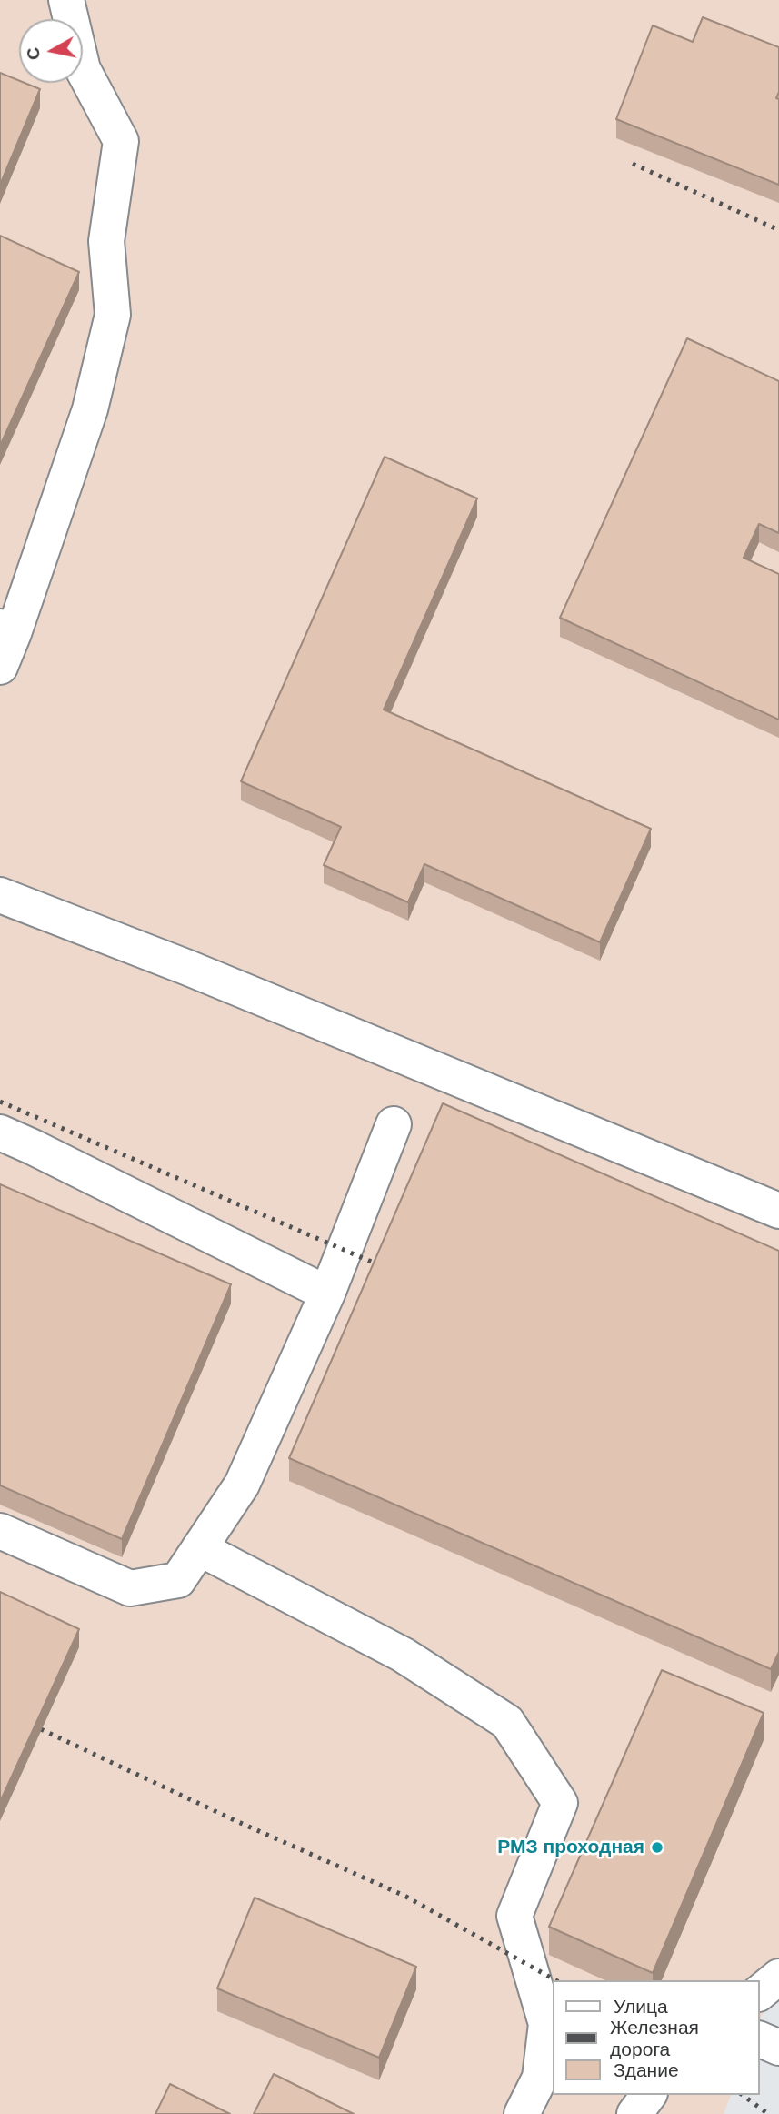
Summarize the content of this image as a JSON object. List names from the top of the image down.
{
  "places": ["РМЗ проходная"],
  "legend": ["Улица", "Железная дорога", "Здание"],
  "north": "left"
}
